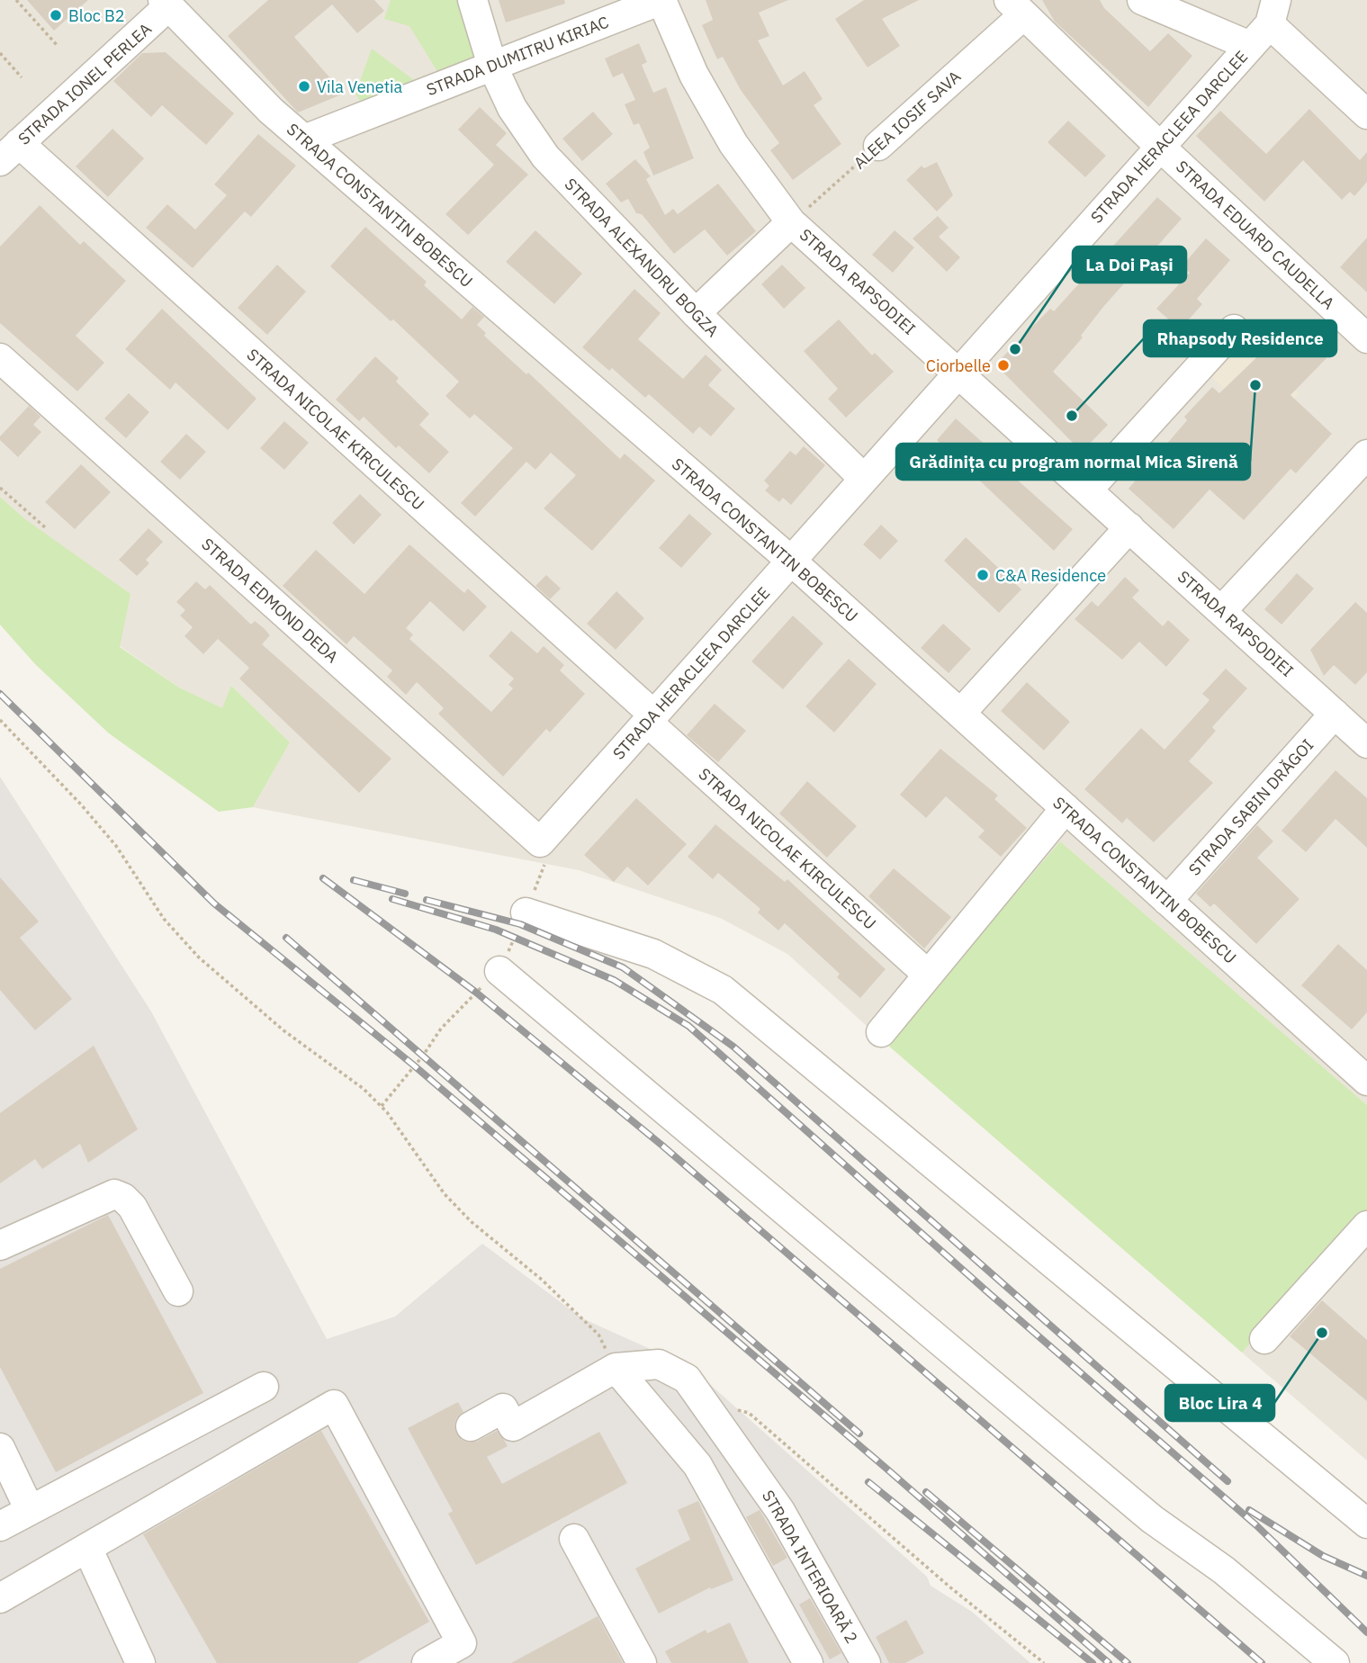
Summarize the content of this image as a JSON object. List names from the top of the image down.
{
  "streets": {
    "street": [
      "STRADA DUMITRU KIRIAC",
      "STRADA IONEL PERLEA",
      "ALEEA IOSIF SAVA",
      "STRADA HERACLEEA DARCLEE",
      "STRADA CONSTANTIN BOBESCU",
      "STRADA EDUARD CAUDELLA",
      "STRADA ALEXANDRU BOGZA",
      "STRADA RAPSODIEI",
      "STRADA NICOLAE KIRCULESCU",
      "STRADA EDMOND DEDA",
      "STRADA SABIN DRĂGOI",
      "STRADA INTERIOARĂ 2"
    ]
  },
  "crossings": [
    ["STRADA DUMITRU KIRIAC", "STRADA CONSTANTIN BOBESCU"],
    ["STRADA DUMITRU KIRIAC", "STRADA ALEXANDRU BOGZA"],
    ["STRADA DUMITRU KIRIAC", "STRADA RAPSODIEI"],
    ["STRADA IONEL PERLEA", "STRADA CONSTANTIN BOBESCU"],
    ["STRADA IONEL PERLEA", "STRADA NICOLAE KIRCULESCU"],
    ["ALEEA IOSIF SAVA", "STRADA EDUARD CAUDELLA"],
    ["ALEEA IOSIF SAVA", "STRADA RAPSODIEI"],
    ["STRADA HERACLEEA DARCLEE", "STRADA CONSTANTIN BOBESCU"],
    ["STRADA HERACLEEA DARCLEE", "STRADA EDUARD CAUDELLA"],
    ["STRADA HERACLEEA DARCLEE", "STRADA ALEXANDRU BOGZA"],
    ["STRADA HERACLEEA DARCLEE", "STRADA RAPSODIEI"],
    ["STRADA HERACLEEA DARCLEE", "STRADA NICOLAE KIRCULESCU"],
    ["STRADA HERACLEEA DARCLEE", "STRADA EDMOND DEDA"],
    ["STRADA CONSTANTIN BOBESCU", "STRADA SABIN DRĂGOI"],
    ["STRADA RAPSODIEI", "STRADA SABIN DRĂGOI"]
  ],
  "places": [
    "Bloc B2",
    "Vila Venetia",
    "La Doi Pași",
    "Ciorbelle",
    "Grădinița cu program normal Mica Sirenă",
    "Rhapsody Residence",
    "C&A Residence",
    "Bloc Lira 4"
  ]
}
